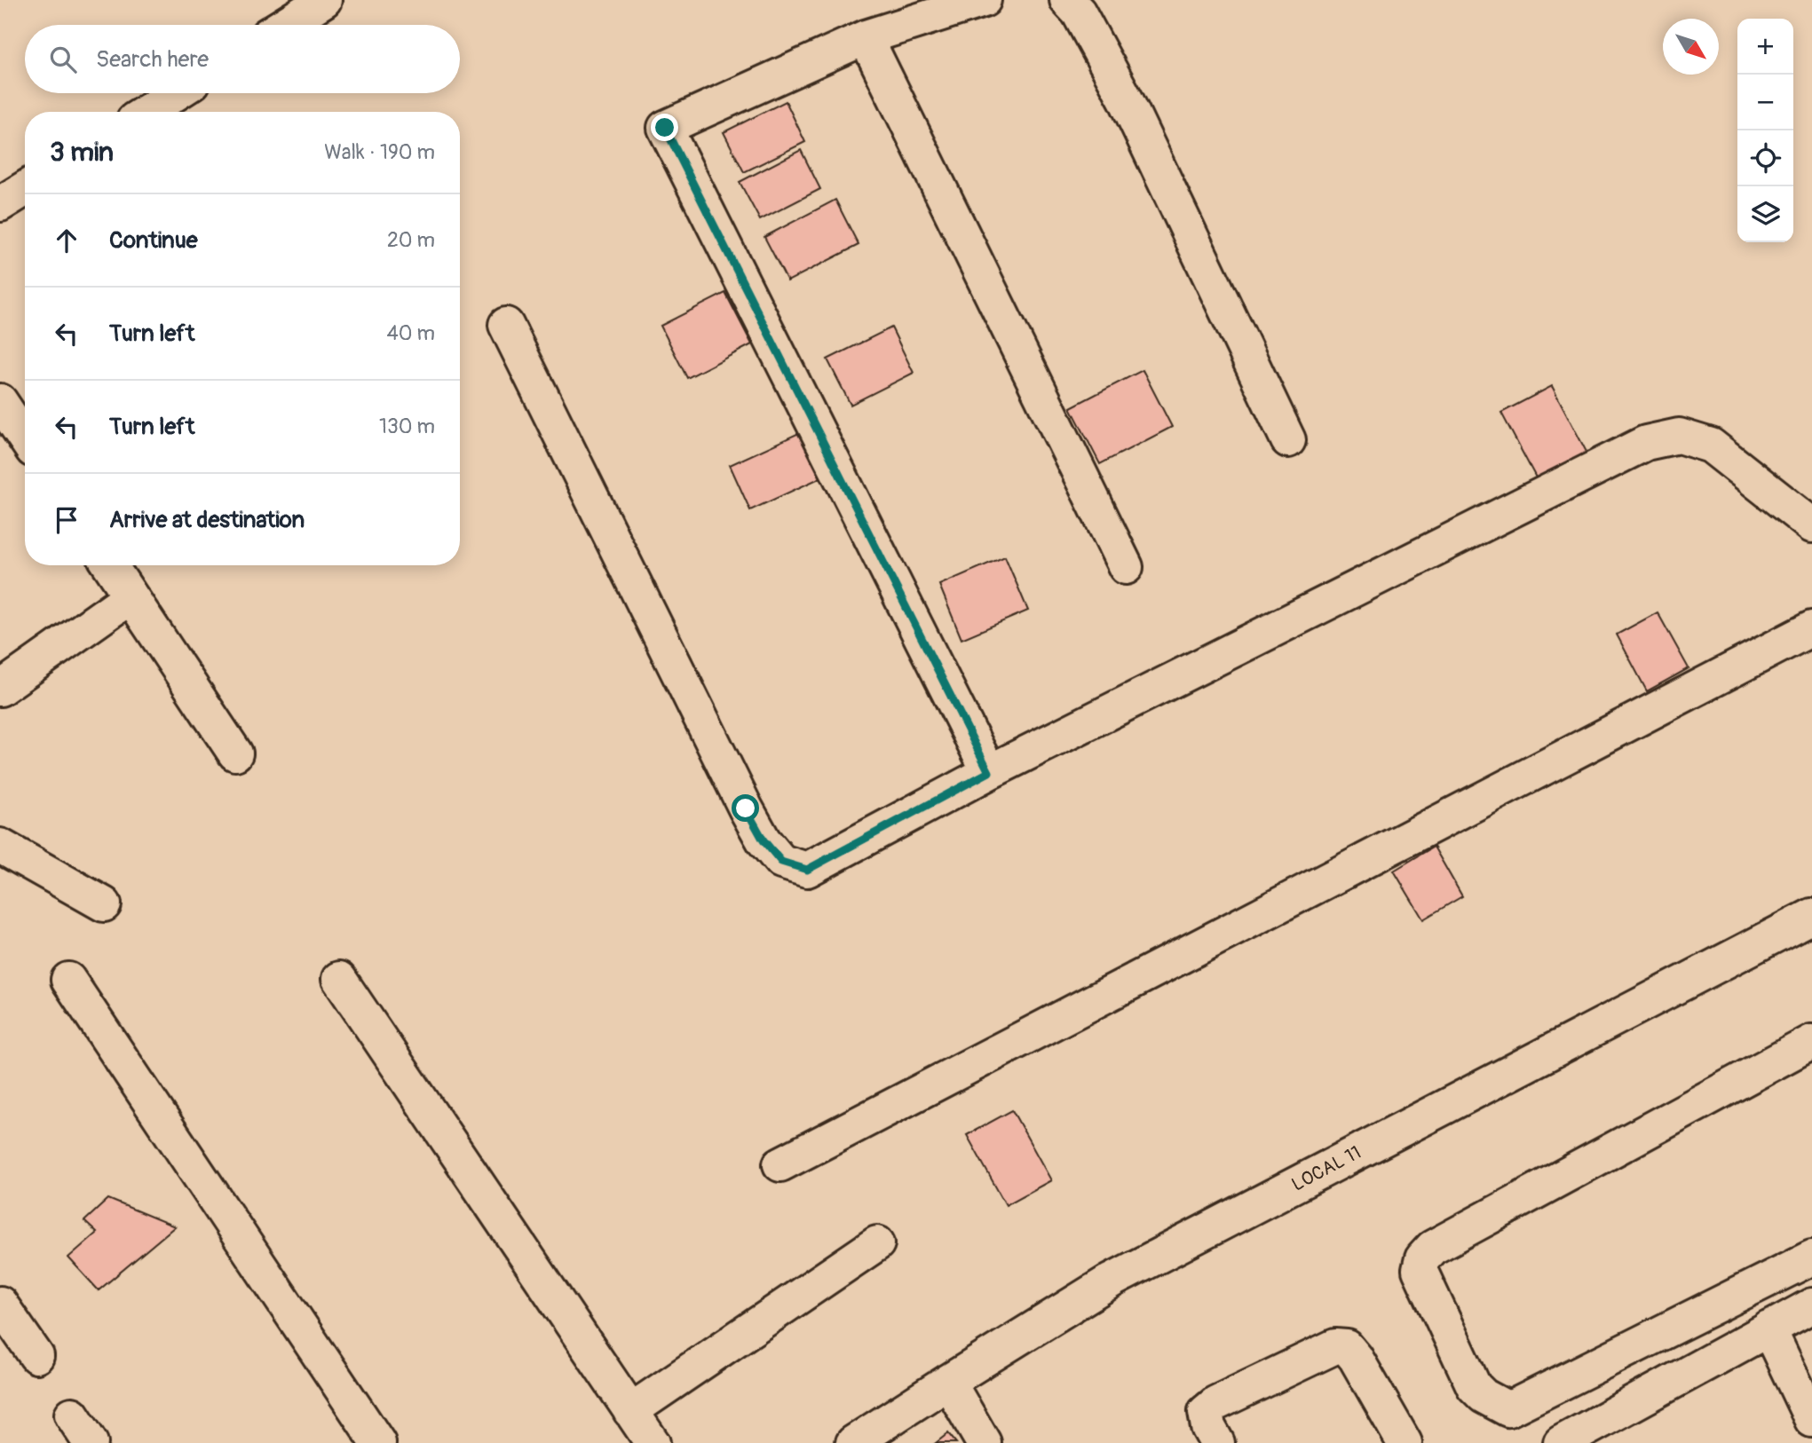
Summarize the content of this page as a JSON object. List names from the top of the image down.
{
  "streets": {
    "street": ["LOCAL 11"]
  },
  "north": "bottom right",
  "page": {
    "map_buttons": ["+", "−"],
    "search": "Search here",
    "heading": ["3 min", "Walk · 190 m"],
    "list": [
      ["Continue", "20 m"],
      ["Turn left", "40 m"],
      ["Turn left", "130 m"],
      "Arrive at destination"
    ]
  }
}
